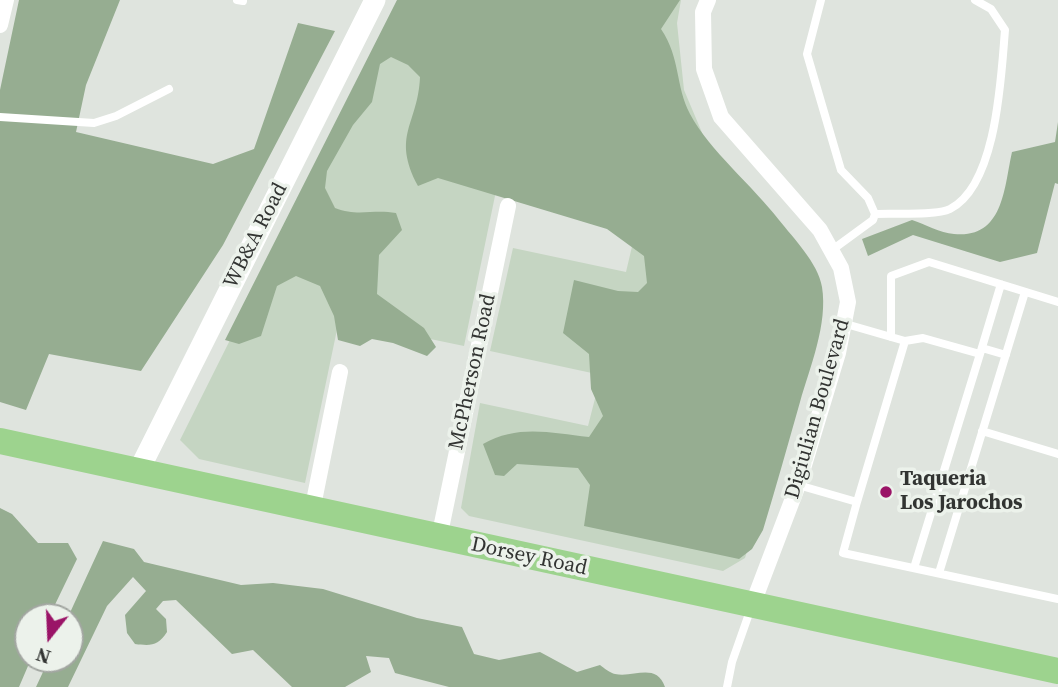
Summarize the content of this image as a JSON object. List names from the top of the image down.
{
  "streets": {
    "main road": ["Dorsey Road"],
    "street": ["WB&A Road", "McPherson Road", "Digiulian Boulevard"]
  },
  "crossings": [
    ["WB&A Road", "Dorsey Road"],
    ["McPherson Road", "Dorsey Road"],
    ["Digiulian Boulevard", "Dorsey Road"]
  ],
  "places": ["Taqueria Los Jarochos"],
  "north": "bottom"
}
